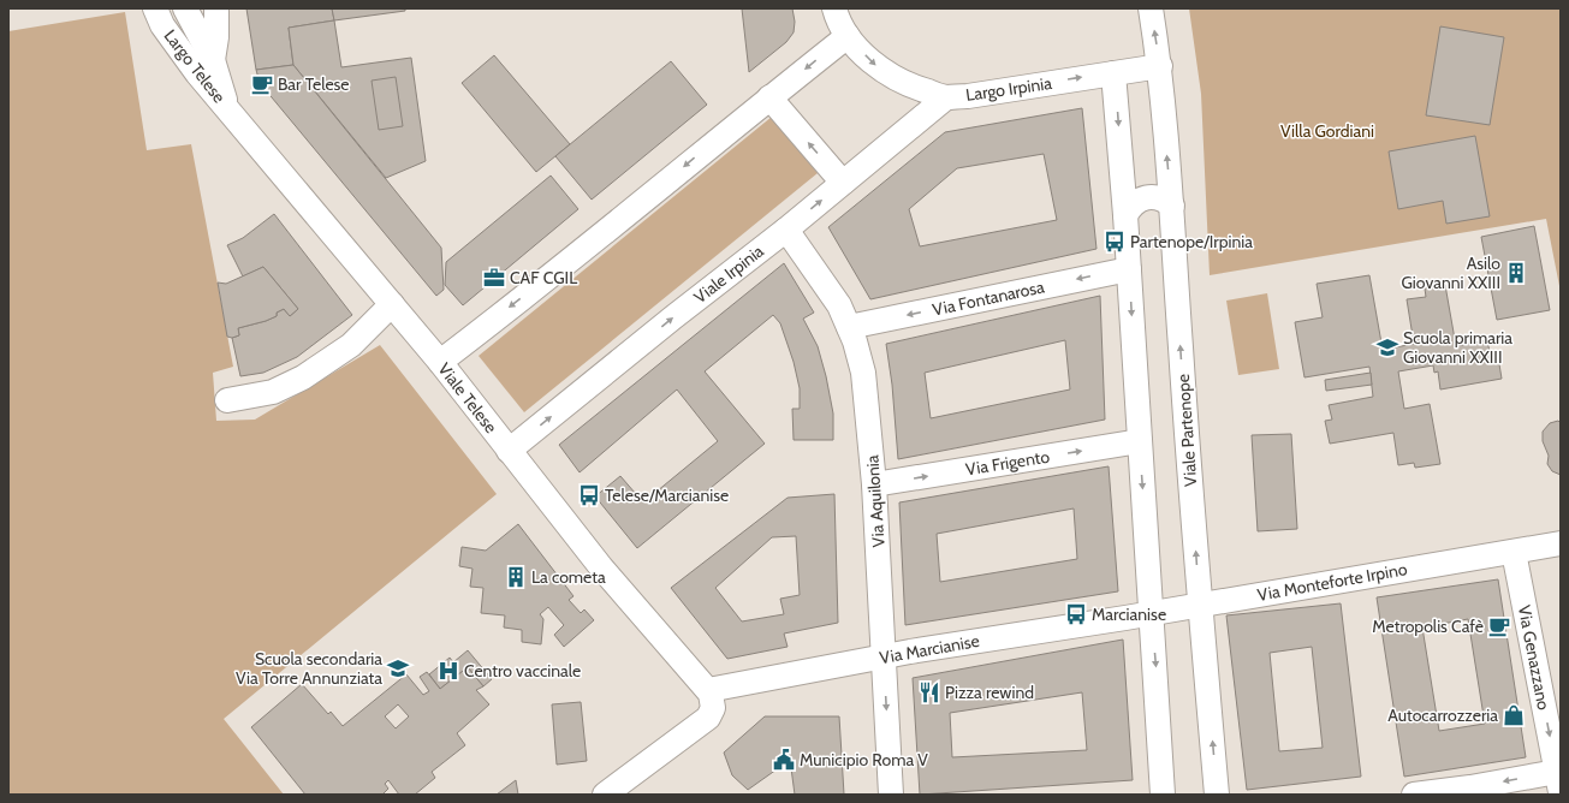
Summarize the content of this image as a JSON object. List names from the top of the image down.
{
  "streets": {
    "street": [
      "Largo Telese",
      "Largo Irpinia",
      "Viale Irpinia",
      "Via Fontanarosa",
      "Viale Telese",
      "Viale Partenope",
      "Via Frigento",
      "Via Aquilonia",
      "Via Monteforte Irpino",
      "Via Marcianise",
      "Via Genazzano"
    ]
  },
  "crossings": [
    ["Largo Telese", "Viale Telese"],
    ["Largo Irpinia", "Viale Irpinia"],
    ["Largo Irpinia", "Viale Partenope"],
    ["Viale Irpinia", "Viale Telese"],
    ["Viale Irpinia", "Via Aquilonia"],
    ["Via Fontanarosa", "Via Aquilonia"],
    ["Viale Telese", "Via Marcianise"],
    ["Viale Partenope", "Via Monteforte Irpino"],
    ["Via Frigento", "Via Aquilonia"],
    ["Via Aquilonia", "Via Marcianise"],
    ["Via Monteforte Irpino", "Via Marcianise"],
    ["Via Monteforte Irpino", "Via Genazzano"]
  ],
  "one_way": [
    "Largo Irpinia",
    "Via Fontanarosa",
    "Via Frigento",
    "Via Genazzano"
  ],
  "parks": ["Villa Gordiani"],
  "places": {
    "cafe": ["Bar Telese", "Metropolis Cafè"],
    "bus stop": ["Partenope/Irpinia", "Telese/Marcianise", "Marcianise"],
    "building": ["Asilo Giovanni XXIII", "La cometa"],
    "office": ["CAF CGIL"],
    "school or university": ["Scuola primaria Giovanni XXIII", "Scuola secondaria Via Torre Annunziata"],
    "hospital": ["Centro vaccinale"],
    "restaurant": ["Pizza rewind"],
    "shop": ["Autocarrozzeria"],
    "public building": ["Municipio Roma V"]
  }
}
